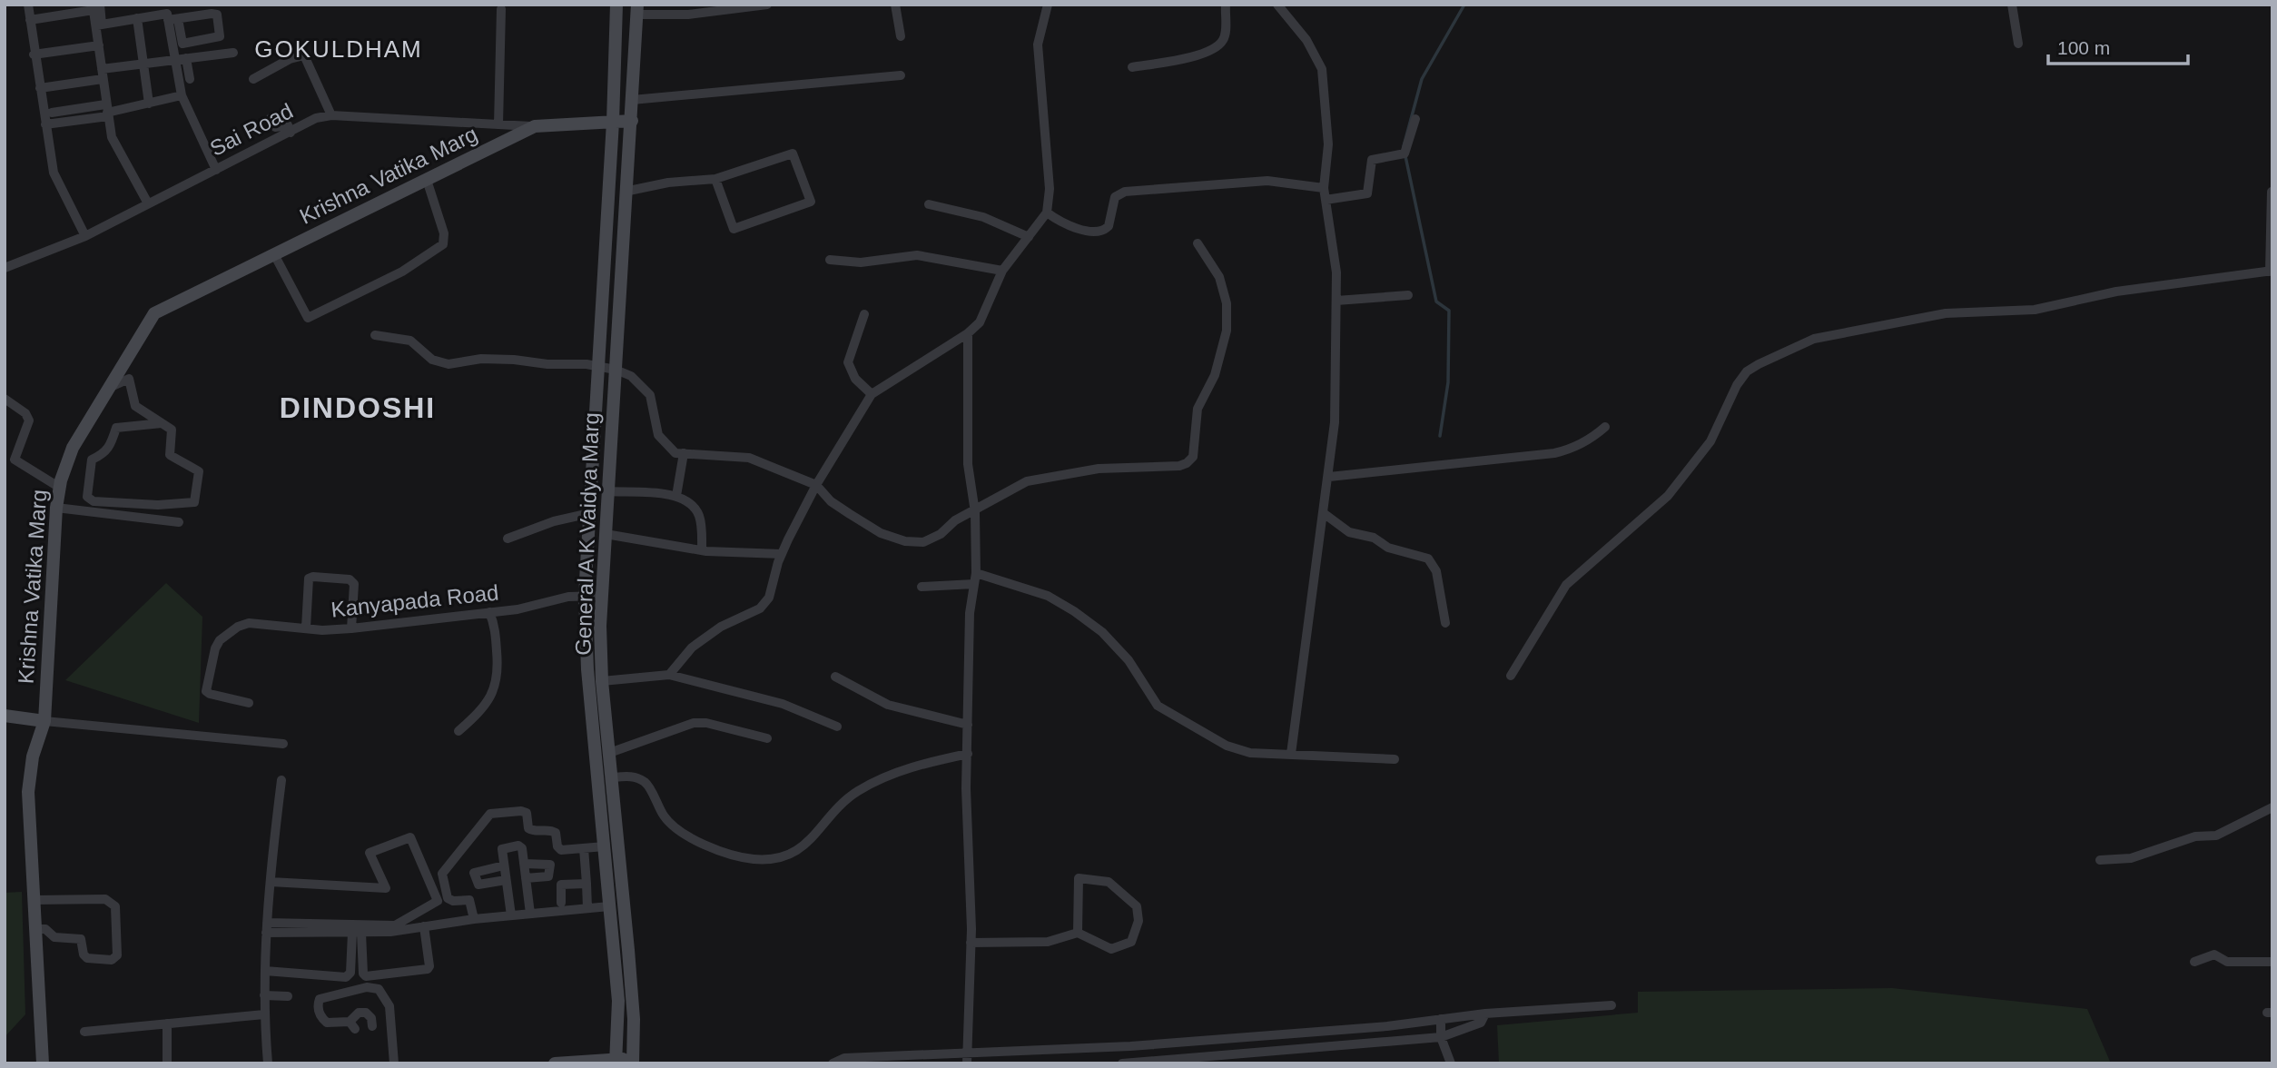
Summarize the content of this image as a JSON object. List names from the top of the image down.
{
  "streets": {
    "main road": ["Krishna Vatika Marg", "General A K Vaidya Marg"],
    "street": ["Sai Road", "Kanyapada Road"]
  },
  "crossings": [
    ["Sai Road", "Krishna Vatika Marg"],
    ["Krishna Vatika Marg", "General A K Vaidya Marg"],
    ["General A K Vaidya Marg", "Kanyapada Road"]
  ],
  "districts": ["GOKULDHAM", "DINDOSHI"],
  "scale_bar": "100 m"
}
